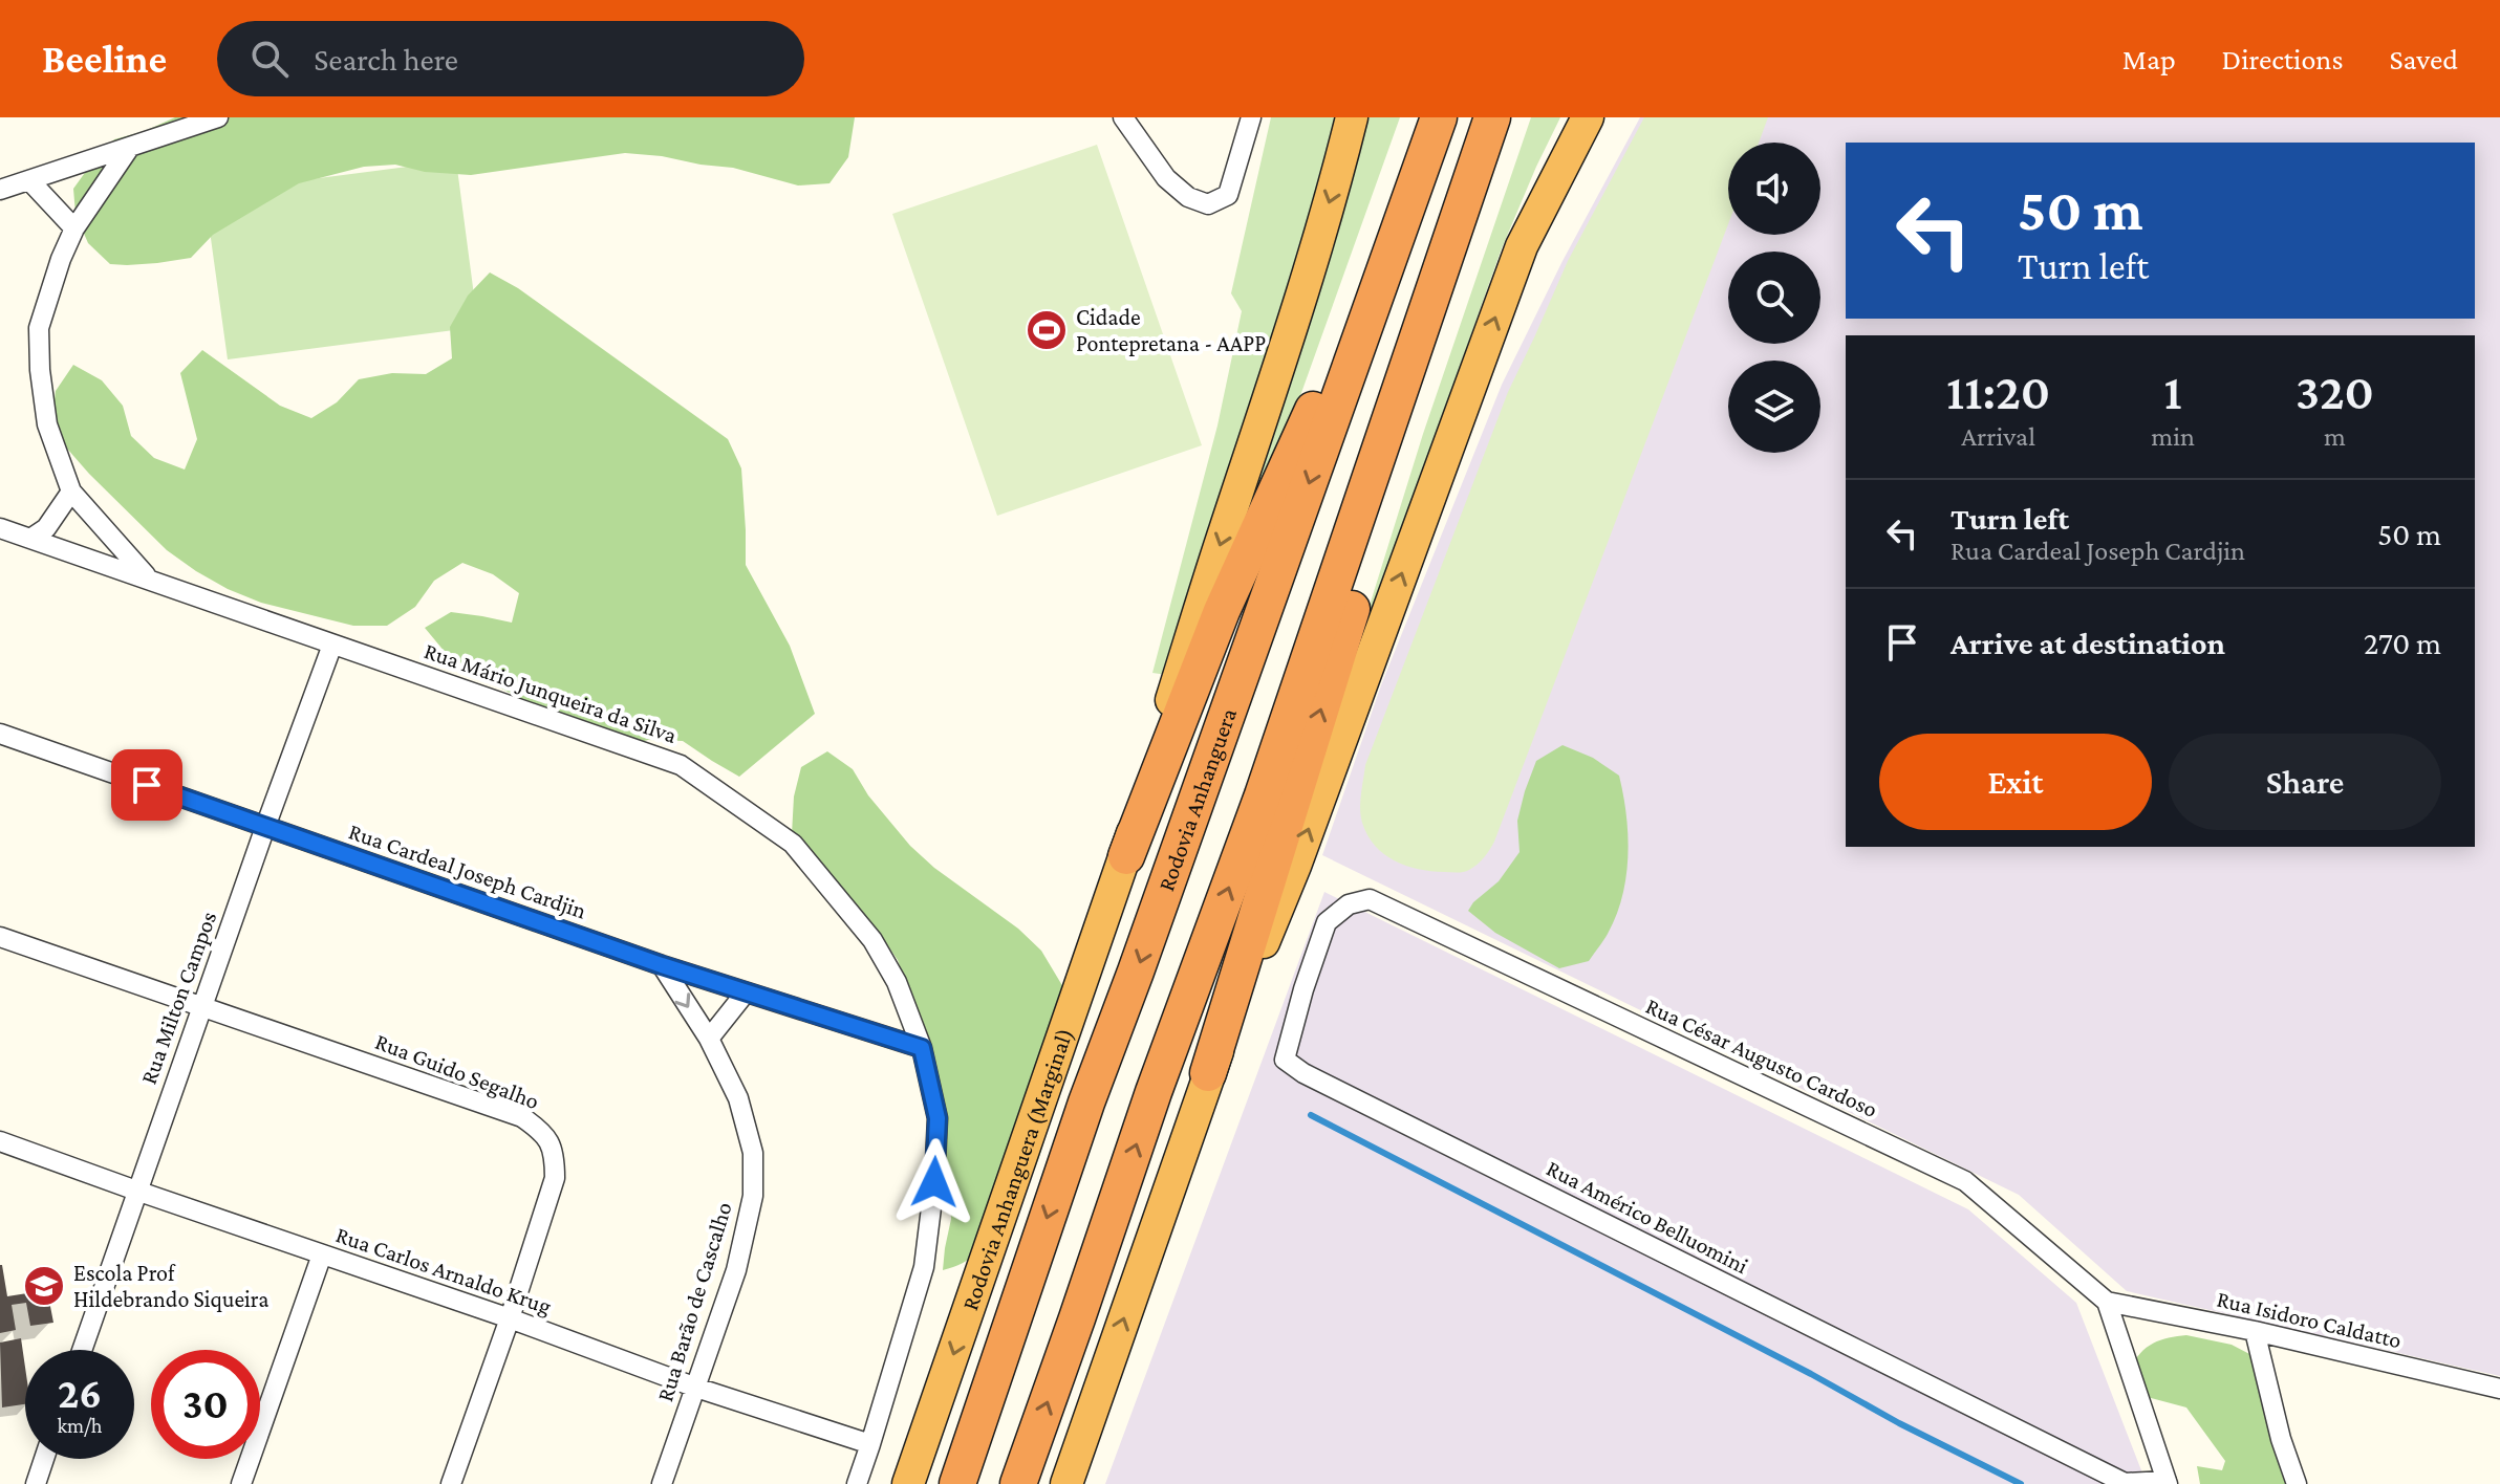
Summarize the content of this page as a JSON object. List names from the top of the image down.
{
  "streets": {
    "highway": ["Rodovia Anhanguera", "Rodovia Anhanguera (Marginal)"],
    "street": [
      "Rua Mário Junqueira da Silva",
      "Rua Cardeal Joseph Cardjin",
      "Rua Milton Campos",
      "Rua César Augusto Cardoso",
      "Rua Guido Segalho",
      "Rua Américo Belluomini",
      "Rua Carlos Arnaldo Krug",
      "Rua Barão de Cascalho",
      "Rua Isidoro Caldatto"
    ]
  },
  "crossings": [
    ["Rua Mário Junqueira da Silva", "Rua Cardeal Joseph Cardjin"],
    ["Rua Mário Junqueira da Silva", "Rua Milton Campos"],
    ["Rua Mário Junqueira da Silva", "Rua Carlos Arnaldo Krug"],
    ["Rua Cardeal Joseph Cardjin", "Rua Milton Campos"],
    ["Rua Cardeal Joseph Cardjin", "Rua Barão de Cascalho"],
    ["Rua Milton Campos", "Rua Guido Segalho"],
    ["Rua Milton Campos", "Rua Carlos Arnaldo Krug"],
    ["Rua César Augusto Cardoso", "Rua Américo Belluomini"],
    ["Rua César Augusto Cardoso", "Rua Isidoro Caldatto"],
    ["Rua Guido Segalho", "Rua Carlos Arnaldo Krug"],
    ["Rua Carlos Arnaldo Krug", "Rua Barão de Cascalho"]
  ],
  "places": {
    "sports": ["Cidade Pontepretana - AAPP"],
    "school or university": ["Escola Prof Hildebrando Siqueira"]
  },
  "page": {
    "header": "Beeline",
    "search": "Search here",
    "nav": ["Map", "Directions", "Saved"],
    "turn": ["50 m", "Turn left"],
    "eta": [
      "11:20",
      "Arrival",
      "1",
      "min",
      "320",
      "m"
    ],
    "list": [
      {
        "name": "Turn left",
        "note": "Rua Cardeal Joseph Cardjin",
        "value": "50 m"
      },
      {
        "name": "Arrive at destination",
        "value": "270 m"
      }
    ],
    "buttons": ["Exit", "Share"],
    "speed": "26 km/h",
    "limit": "30"
  }
}
